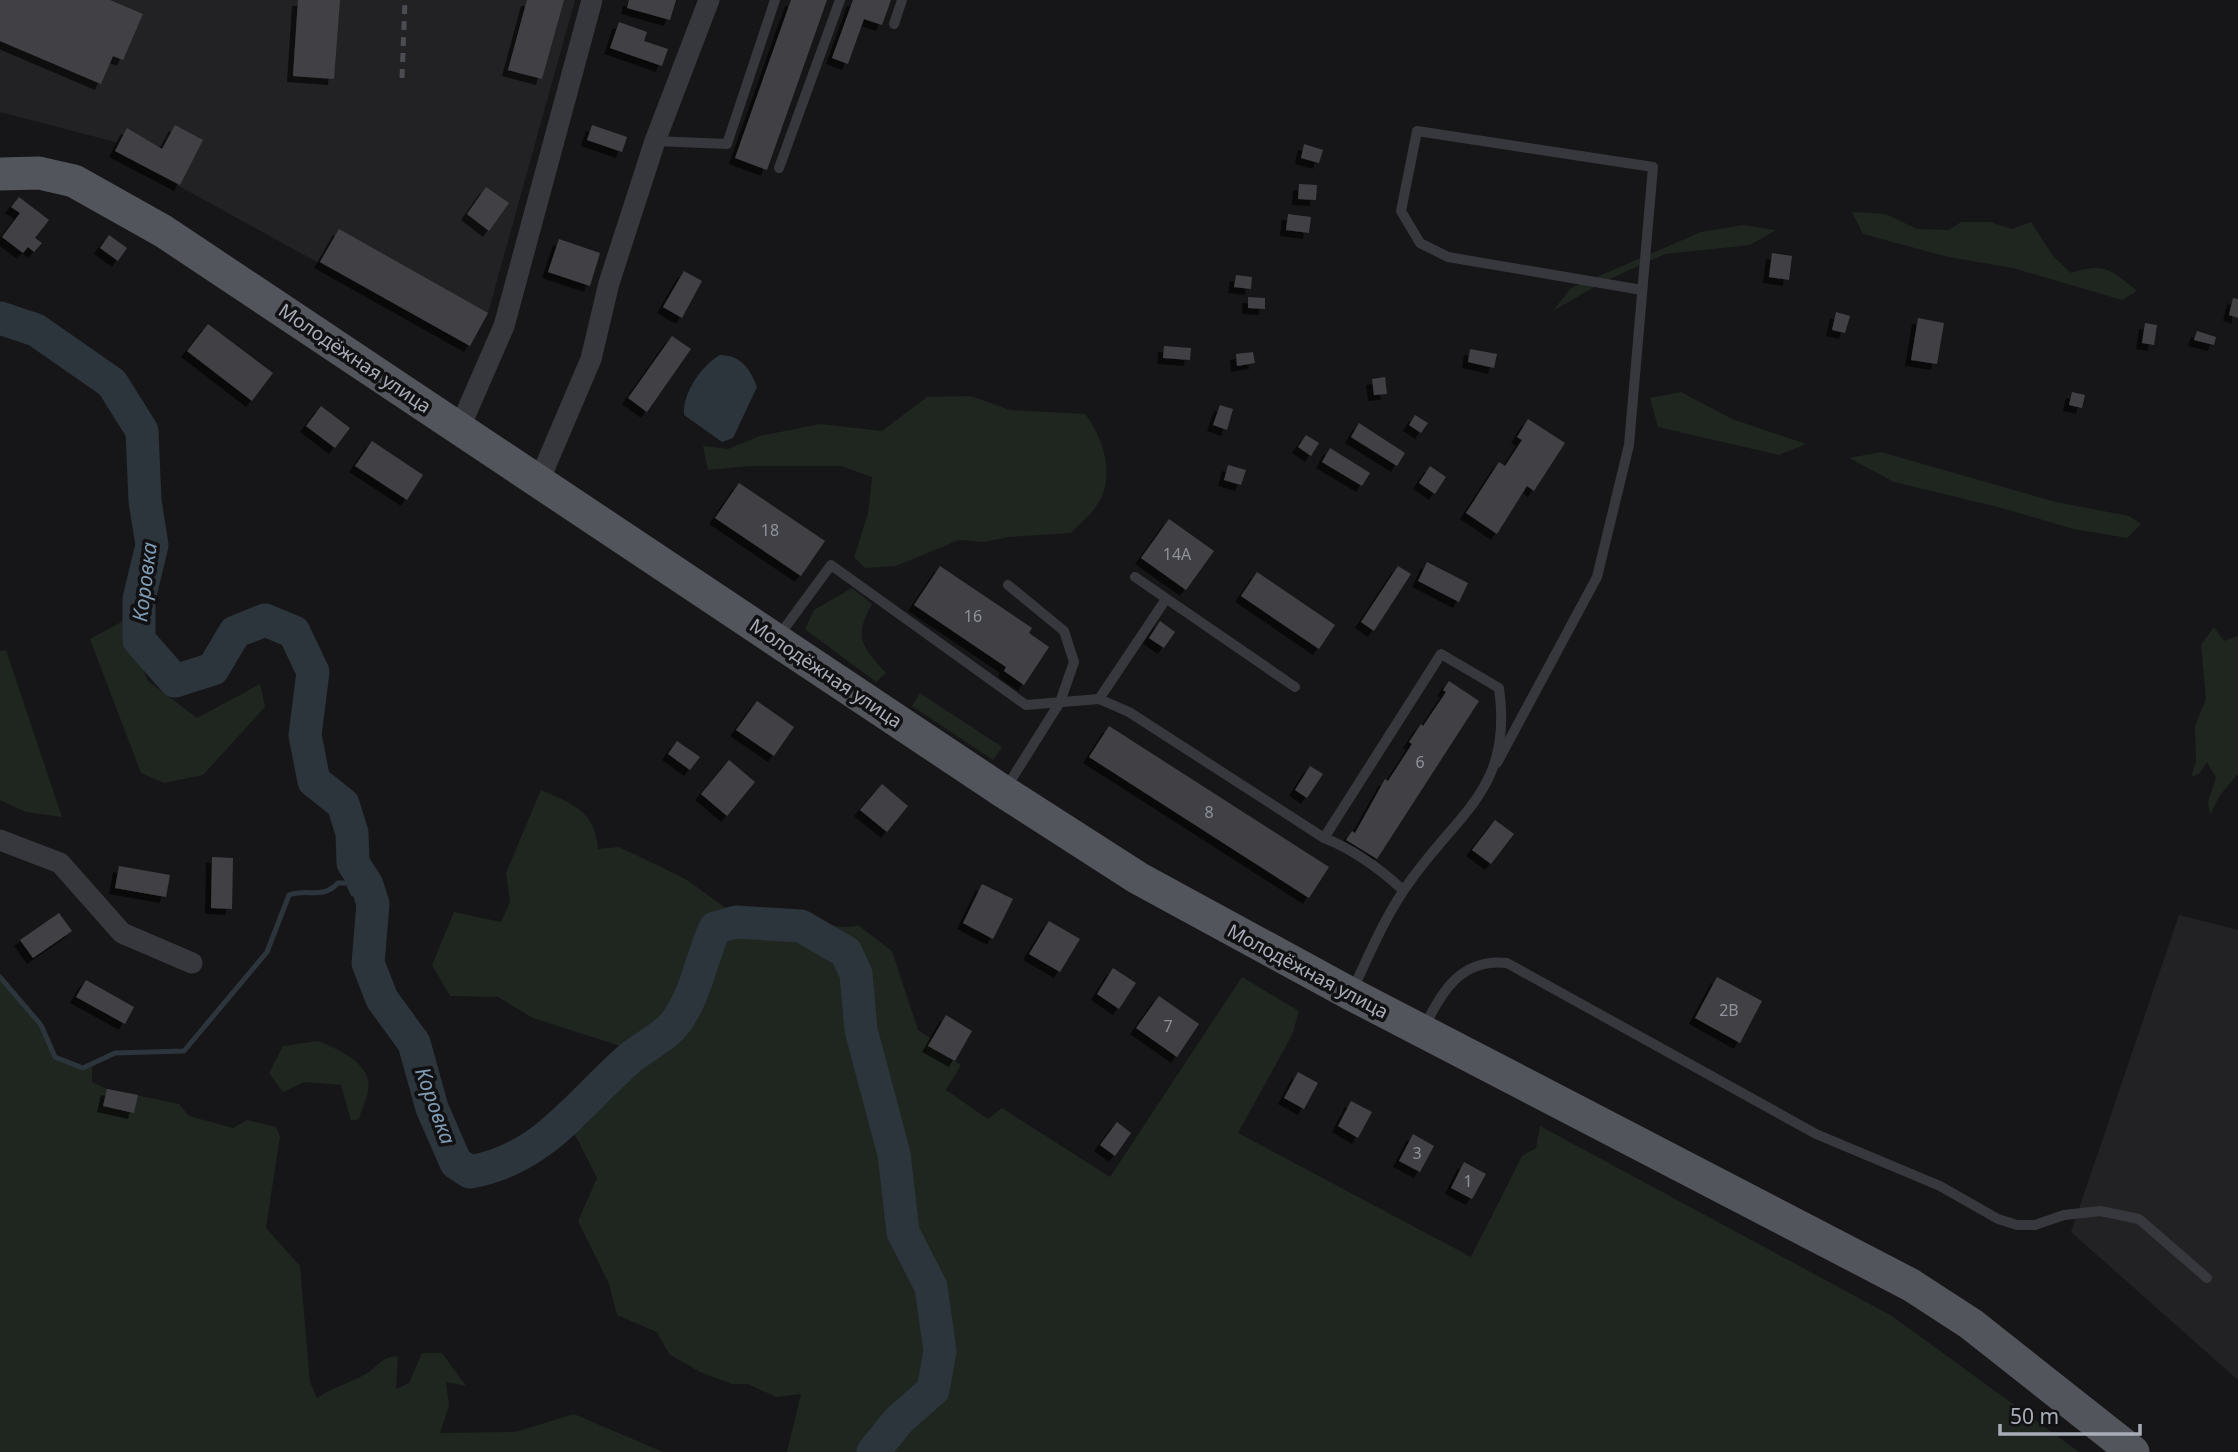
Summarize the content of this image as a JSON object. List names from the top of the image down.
{
  "streets": {
    "main road": ["Молодёжная улица"]
  },
  "water": ["Коровка"],
  "house_numbers": [
    "18",
    "14А",
    "16",
    "6",
    "8",
    "2В",
    "7",
    "3",
    "1"
  ],
  "scale_bar": "50 m"
}
